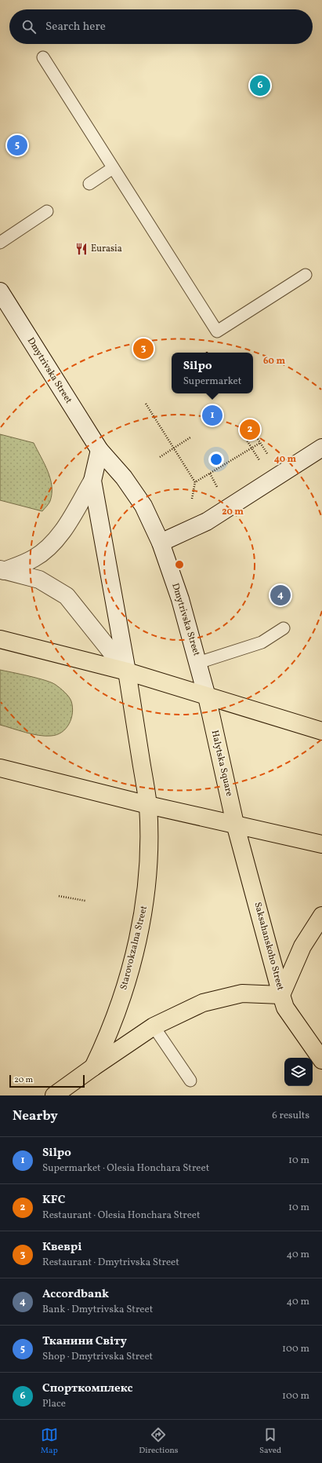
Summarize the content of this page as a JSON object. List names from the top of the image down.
{
  "streets": {
    "main road": [
      "Dmytrivska Street",
      "Halytska Square",
      "Saksahanskoho Street",
      "Starovokzalna Street"
    ]
  },
  "crossings": [
    ["Dmytrivska Street", "Halytska Square"],
    ["Halytska Square", "Saksahanskoho Street"],
    ["Saksahanskoho Street", "Starovokzalna Street"]
  ],
  "places": {
    "restaurant": ["Eurasia"]
  },
  "scale_bar": "20 m",
  "page": {
    "search": "Search here",
    "pins": [
      "6",
      "5",
      "3",
      "1",
      "2",
      "4"
    ],
    "popup": ["Silpo", "Supermarket"],
    "scale": "20 m",
    "heading": ["Nearby", "6 results"],
    "list": [
      {
        "mark": "1",
        "name": "Silpo",
        "note": "Supermarket · Olesia Honchara Street",
        "value": "10 m"
      },
      {
        "mark": "2",
        "name": "KFC",
        "note": "Restaurant · Olesia Honchara Street",
        "value": "10 m"
      },
      {
        "mark": "3",
        "name": "Квеврі",
        "note": "Restaurant · Dmytrivska Street",
        "value": "40 m"
      },
      {
        "mark": "4",
        "name": "Accordbank",
        "note": "Bank · Dmytrivska Street",
        "value": "40 m"
      },
      {
        "mark": "5",
        "name": "Тканини Світу",
        "note": "Shop · Dmytrivska Street",
        "value": "100 m"
      },
      {
        "mark": "6",
        "name": "Спорткомплекс",
        "note": "Place",
        "value": "100 m"
      }
    ],
    "nav": ["Map", "Directions", "Saved"]
  },
  "rings": ["60 m", "40 m", "20 m"]
}
